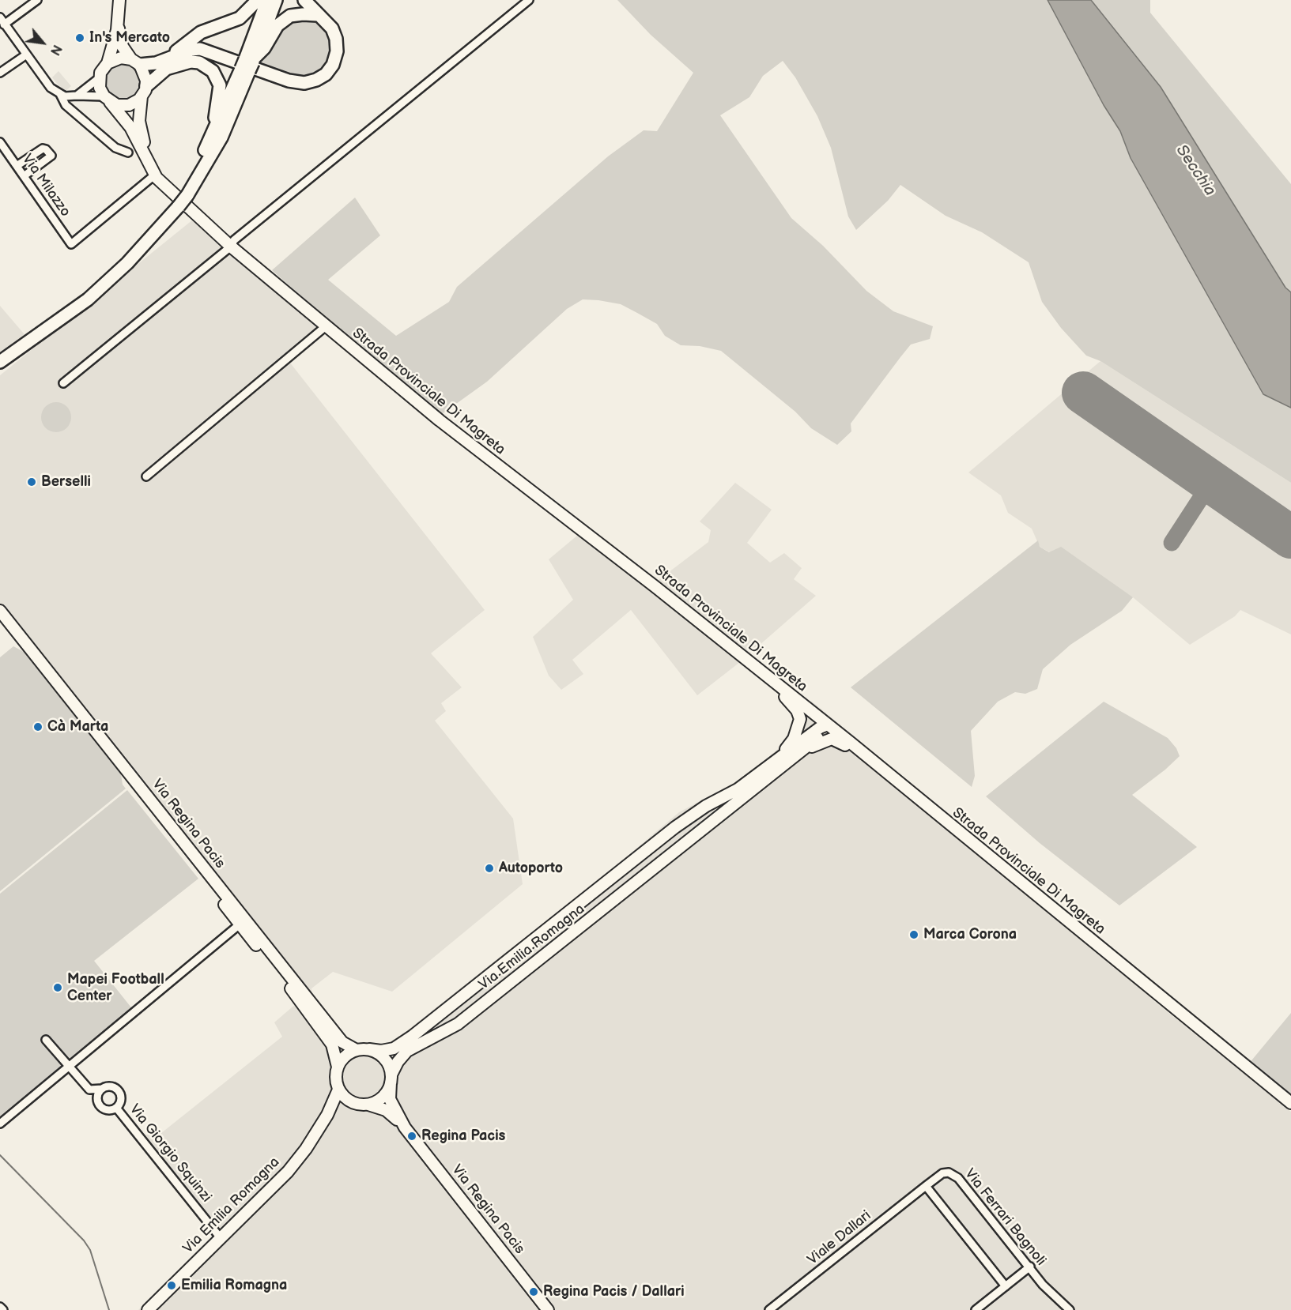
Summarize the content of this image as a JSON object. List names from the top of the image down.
{
  "streets": {
    "street": [
      "Via Milazzo",
      "Strada Provinciale Di Magreta",
      "Via Regina Pacis",
      "Via Emilia Romagna",
      "Via Giorgio Squinzi",
      "Via Ferrari Bagnoli",
      "Viale Dallari"
    ]
  },
  "crossings": [
    ["Via Milazzo", "Strada Provinciale Di Magreta"],
    ["Strada Provinciale Di Magreta", "Via Emilia Romagna"],
    ["Via Regina Pacis", "Via Emilia Romagna"],
    ["Via Emilia Romagna", "Via Giorgio Squinzi"],
    ["Via Ferrari Bagnoli", "Viale Dallari"]
  ],
  "water": ["Secchia"],
  "places": [
    "In's Mercato",
    "Berselli",
    "Cà Marta",
    "Autoporto",
    "Marca Corona",
    "Mapei Football Center",
    "Regina Pacis",
    "Emilia Romagna",
    "Regina Pacis / Dallari"
  ],
  "north": "bottom right"
}
